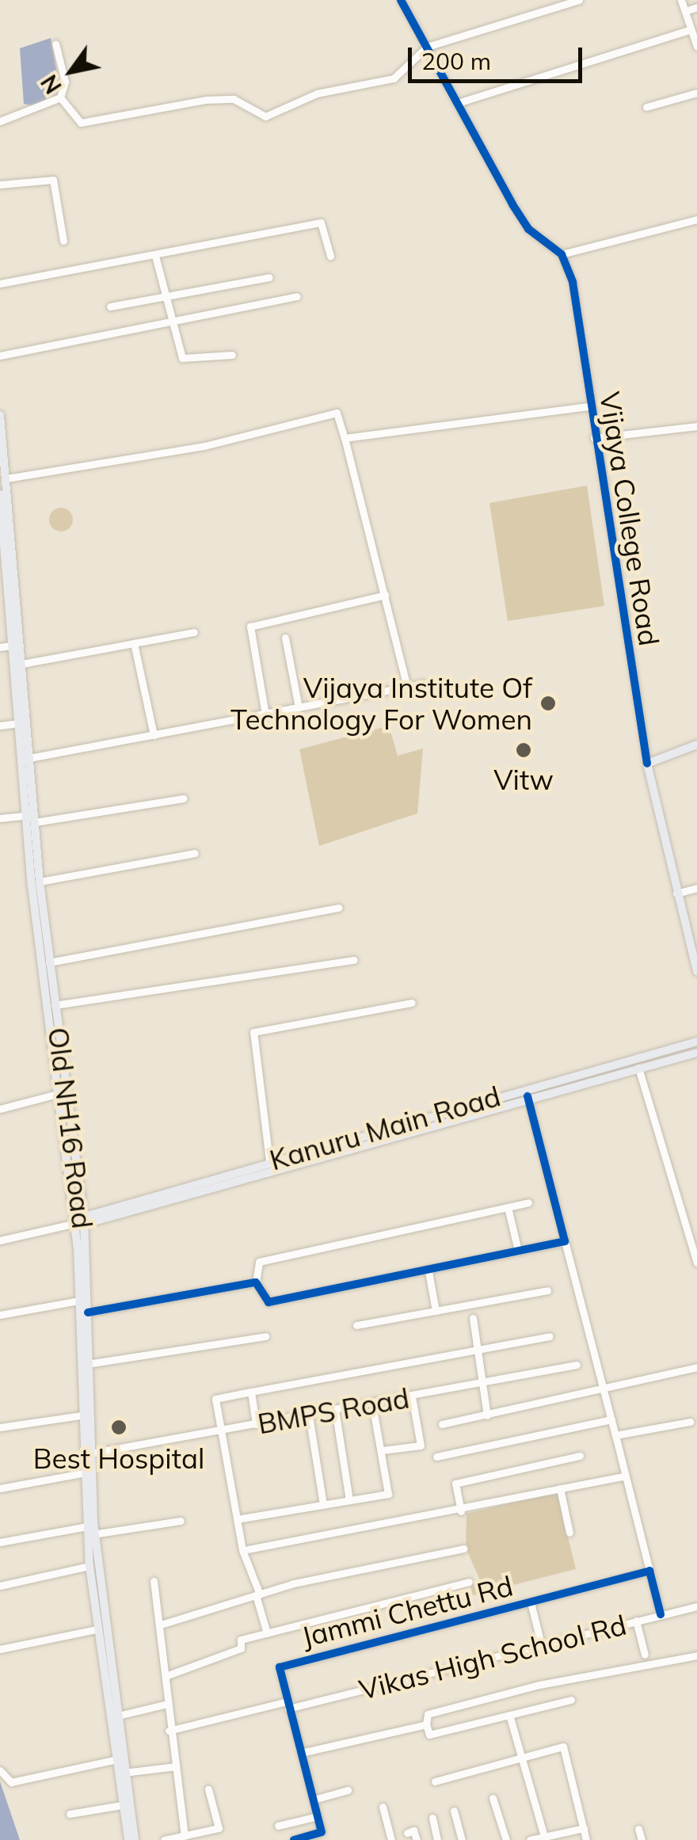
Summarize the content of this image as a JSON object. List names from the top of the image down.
{
  "streets": {
    "main road": ["Old NH16 Road", "Kanuru Main Road"],
    "street": [
      "Vijaya College Road",
      "BMPS Road",
      "Jammi Chettu Rd",
      "Vikas High School Rd"
    ]
  },
  "crossings": [
    ["Old NH16 Road", "Kanuru Main Road"],
    ["Old NH16 Road", "BMPS Road"],
    ["Jammi Chettu Rd", "Vikas High School Rd"]
  ],
  "places": ["Vijaya Institute Of Technology For Women", "Vitw", "Best Hospital"],
  "scale_bar": "200 m",
  "north": "bottom left"
}
